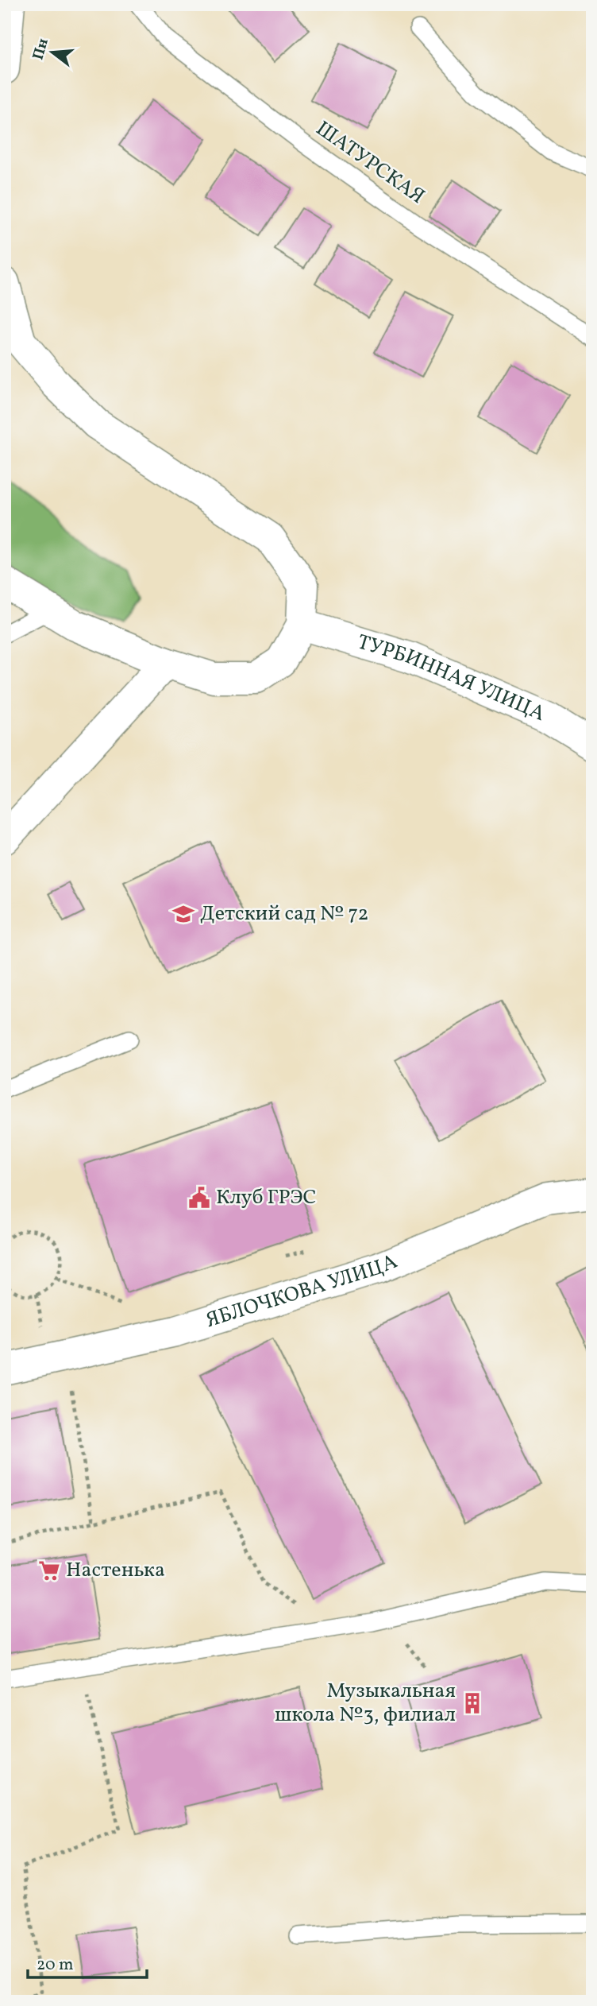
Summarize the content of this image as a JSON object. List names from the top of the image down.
{
  "streets": {
    "street": ["ТУРБИННАЯ УЛИЦА", "ЯБЛОЧКОВА УЛИЦА"],
    "lane": ["ШАТУРСКАЯ"]
  },
  "places": {
    "school or university": ["Детский сад № 72"],
    "public building": ["Клуб ГРЭС"],
    "supermarket": ["Настенька"],
    "building": ["Музыкальная школа №3, филиал"]
  },
  "scale_bar": "20 m",
  "north": "left"
}
